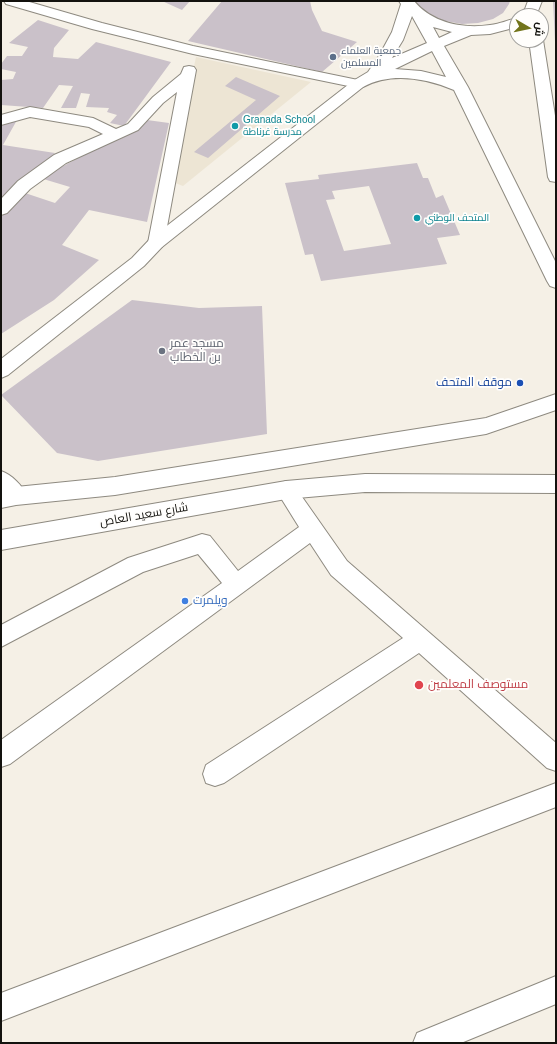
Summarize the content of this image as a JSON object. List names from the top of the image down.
{
  "streets": {
    "main road": ["شارع سعيد العاص"]
  },
  "places": [
    "جمعية العلماء المسلمين",
    "Granada School مدرسة غرناطة",
    "المتحف الوطني",
    "مسجد عمر بن الخطاب",
    "موقف المتحف",
    "ويلمرت",
    "مستوصف المعلمين"
  ],
  "north": "right"
}
